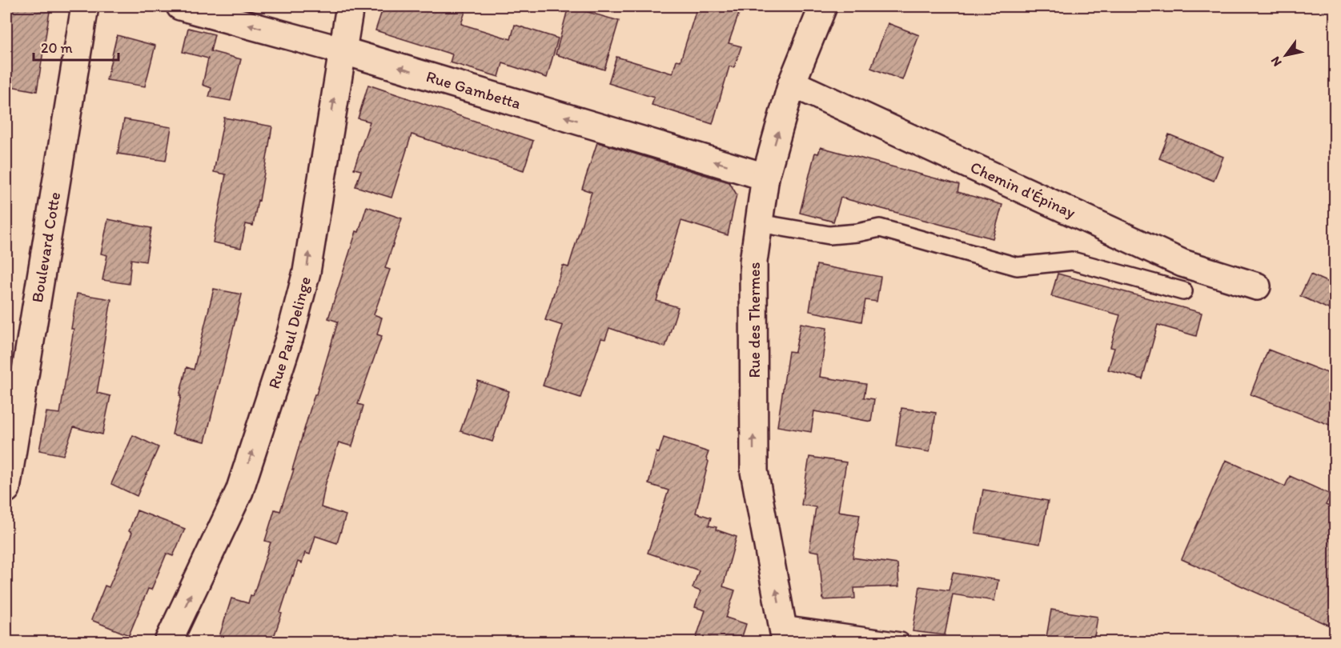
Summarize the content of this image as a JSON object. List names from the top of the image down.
{
  "streets": {
    "street": [
      "Rue Gambetta",
      "Chemin d'Épinay",
      "Boulevard Cotte",
      "Rue des Thermes",
      "Rue Paul Delinge"
    ]
  },
  "crossings": [
    ["Rue Gambetta", "Rue des Thermes"],
    ["Rue Gambetta", "Rue Paul Delinge"],
    ["Chemin d'Épinay", "Rue des Thermes"]
  ],
  "one_way": ["Rue Gambetta", "Rue des Thermes", "Rue Paul Delinge"],
  "scale_bar": "20 m",
  "north": "bottom left"
}
